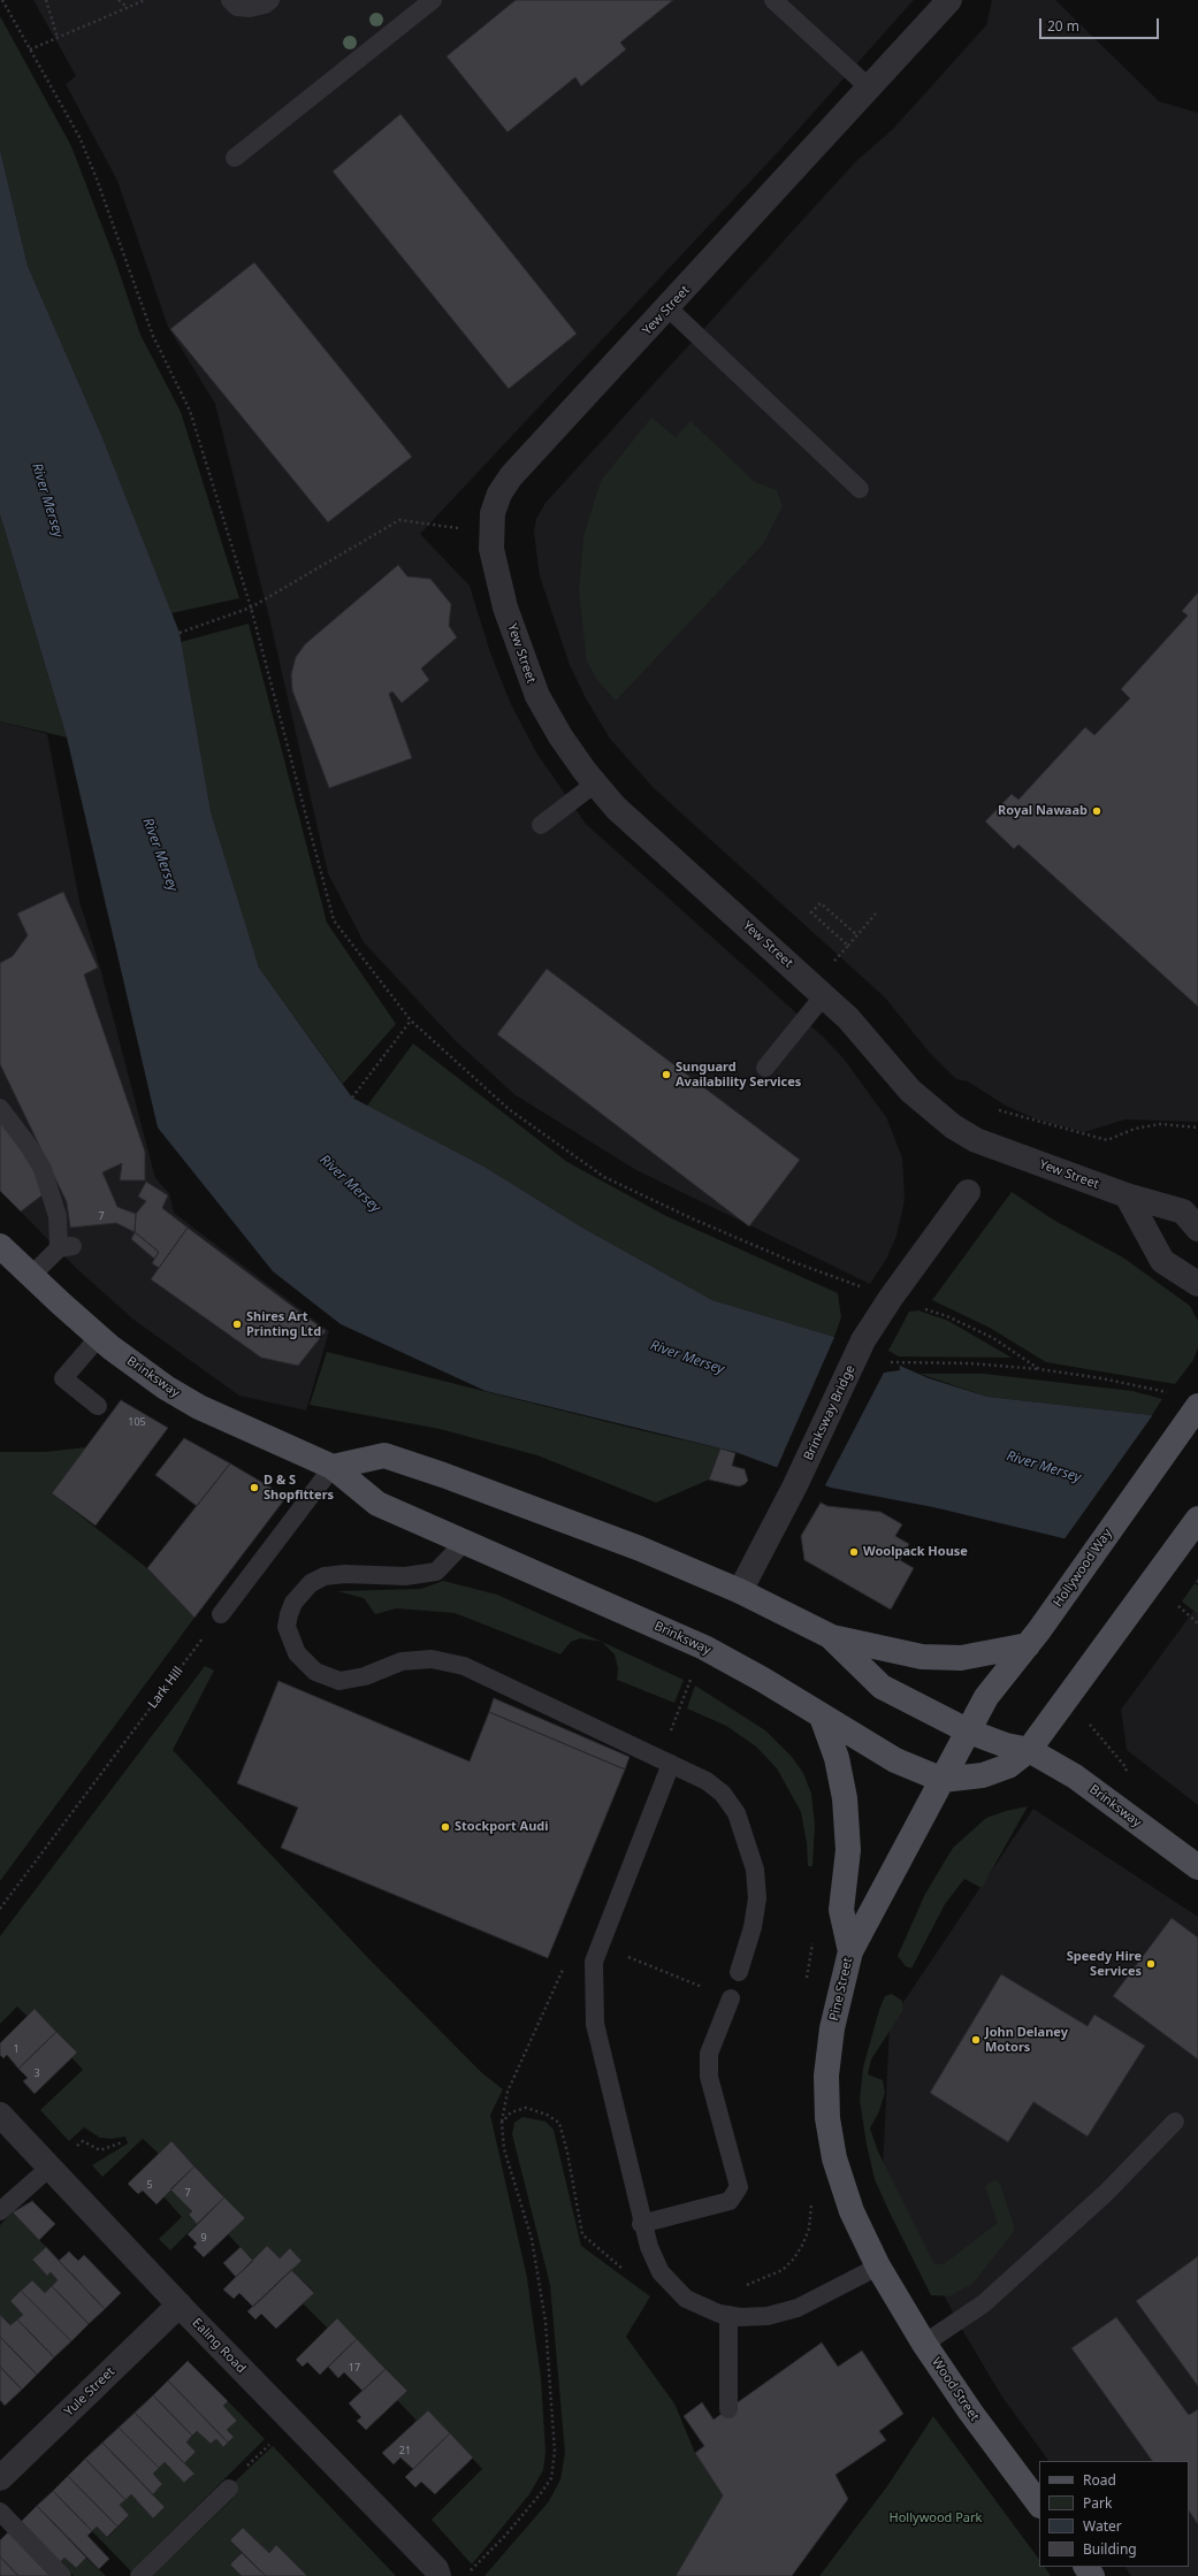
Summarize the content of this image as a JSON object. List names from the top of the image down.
{
  "streets": {
    "main road": [
      "Brinksway",
      "Hollywood Way",
      "Pine Street",
      "Wood Street"
    ],
    "street": [
      "Yew Street",
      "Brinksway Bridge",
      "Ealing Road",
      "Yule Street"
    ],
    "path": ["Lark Hill"]
  },
  "crossings": [
    ["Brinksway", "Brinksway Bridge"],
    ["Brinksway", "Hollywood Way"],
    ["Brinksway", "Pine Street"],
    ["Hollywood Way", "Pine Street"],
    ["Pine Street", "Wood Street"],
    ["Ealing Road", "Yule Street"]
  ],
  "water": ["River Mersey"],
  "parks": ["Hollywood Park"],
  "places": [
    "Royal Nawaab",
    "Sunguard Availability Services",
    "Shires Art Printing Ltd",
    "D & S Shopfitters",
    "Woolpack House",
    "Stockport Audi",
    "Speedy Hire Services",
    "John Delaney Motors"
  ],
  "house_numbers": [
    "7",
    "105",
    "1",
    "3",
    "5",
    "7",
    "9",
    "17",
    "21"
  ],
  "legend": [
    "Road",
    "Park",
    "Water",
    "Building"
  ],
  "scale_bar": "20 m"
}
